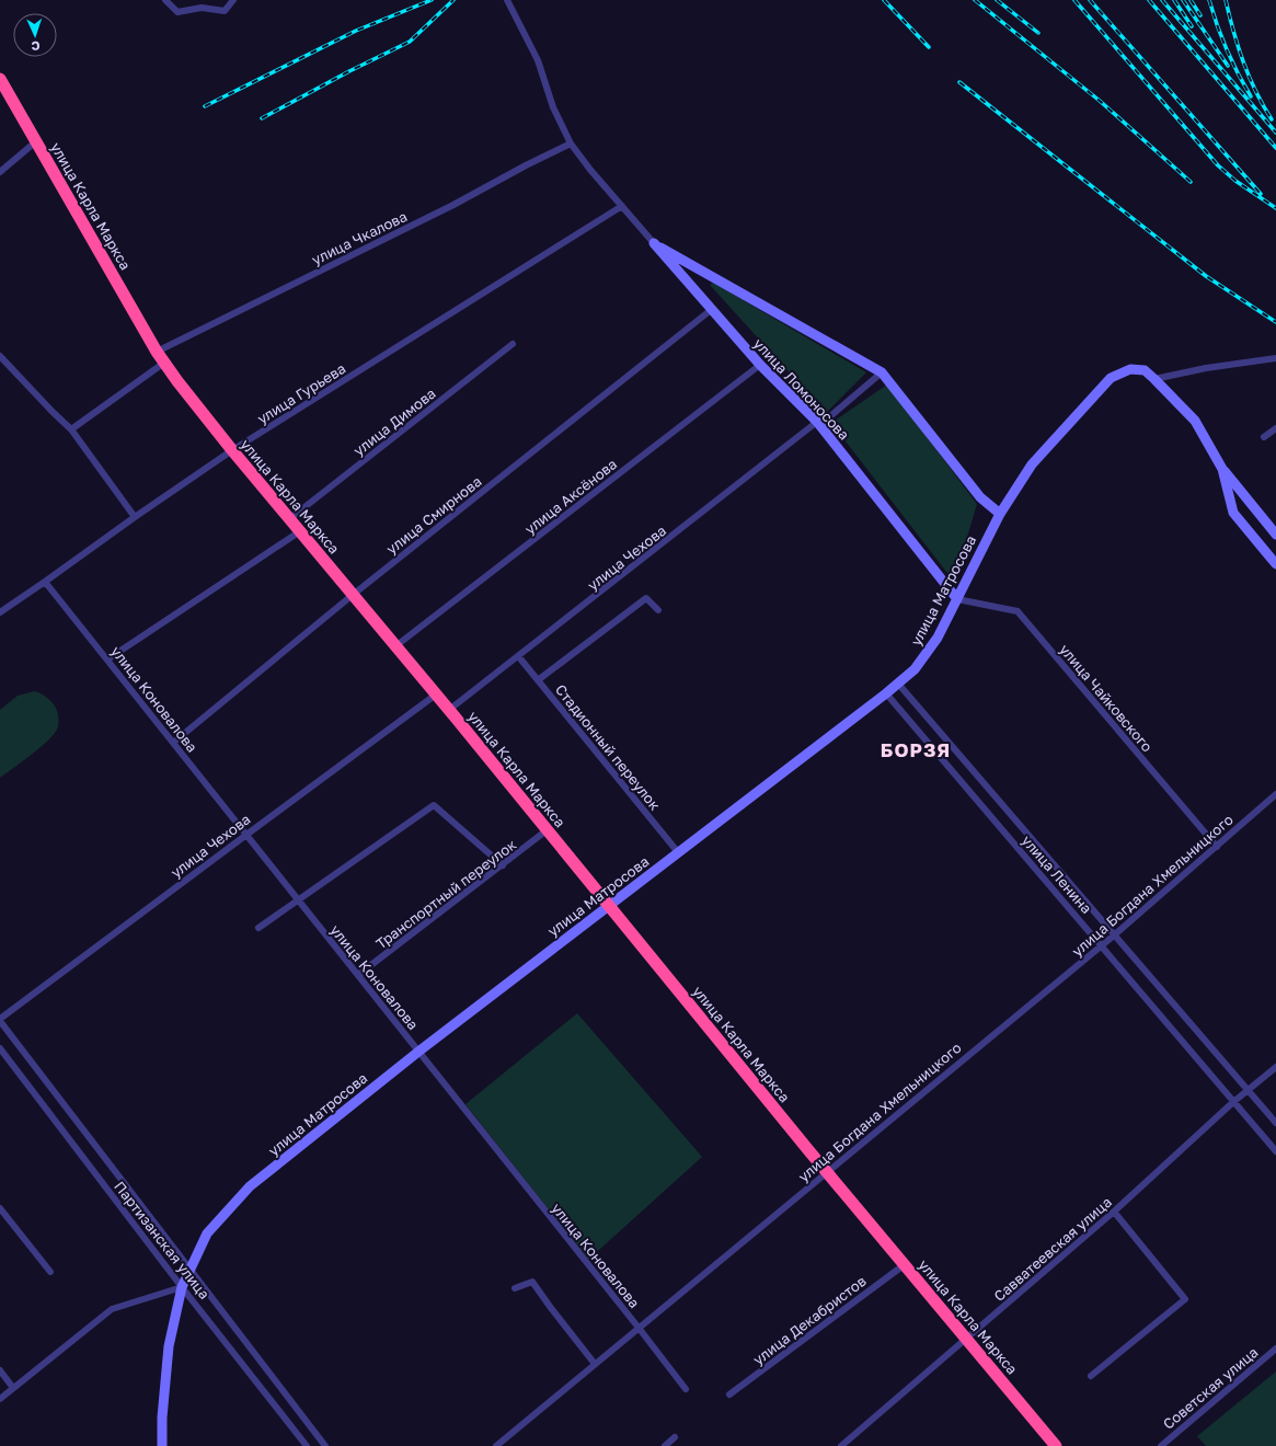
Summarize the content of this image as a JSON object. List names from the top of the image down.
{
  "streets": {
    "highway": ["улица Карла Маркса"],
    "street": [
      "улица Чкалова",
      "улица Ломоносова",
      "улица Гурьева",
      "улица Димова",
      "улица Аксёнова",
      "улица Смирнова",
      "улица Чехова",
      "улица Матросова",
      "улица Чайковского",
      "улица Коновалова",
      "Стадионный переулок",
      "улица Ленина",
      "улица Богдана Хмельницкого",
      "Транспортный переулок",
      "Партизанская улица",
      "Савватеевская улица",
      "улица Декабристов",
      "Советская улица"
    ]
  },
  "crossings": [
    ["улица Карла Маркса", "улица Чкалова"],
    ["улица Карла Маркса", "улица Гурьева"],
    ["улица Карла Маркса", "улица Димова"],
    ["улица Карла Маркса", "улица Аксёнова"],
    ["улица Карла Маркса", "улица Смирнова"],
    ["улица Карла Маркса", "улица Чехова"],
    ["улица Карла Маркса", "улица Матросова"],
    ["улица Карла Маркса", "улица Богдана Хмельницкого"],
    ["улица Карла Маркса", "Транспортный переулок"],
    ["улица Карла Маркса", "Савватеевская улица"],
    ["улица Карла Маркса", "улица Декабристов"],
    ["улица Чкалова", "улица Ломоносова"],
    ["улица Ломоносова", "улица Гурьева"],
    ["улица Ломоносова", "улица Аксёнова"],
    ["улица Ломоносова", "улица Смирнова"],
    ["улица Ломоносова", "улица Чехова"],
    ["улица Ломоносова", "улица Матросова"],
    ["улица Ломоносова", "улица Чайковского"],
    ["улица Гурьева", "улица Коновалова"],
    ["улица Смирнова", "улица Коновалова"],
    ["улица Чехова", "улица Коновалова"],
    ["улица Чехова", "Стадионный переулок"],
    ["улица Чехова", "Партизанская улица"],
    ["улица Матросова", "улица Чайковского"],
    ["улица Матросова", "улица Коновалова"],
    ["улица Матросова", "Стадионный переулок"],
    ["улица Матросова", "улица Ленина"],
    ["улица Матросова", "Партизанская улица"],
    ["улица Чайковского", "улица Богдана Хмельницкого"],
    ["улица Коновалова", "улица Богдана Хмельницкого"],
    ["улица Коновалова", "Транспортный переулок"],
    ["улица Ленина", "улица Богдана Хмельницкого"],
    ["улица Ленина", "Савватеевская улица"]
  ],
  "districts": ["БОРЗЯ"],
  "north": "bottom"
}
